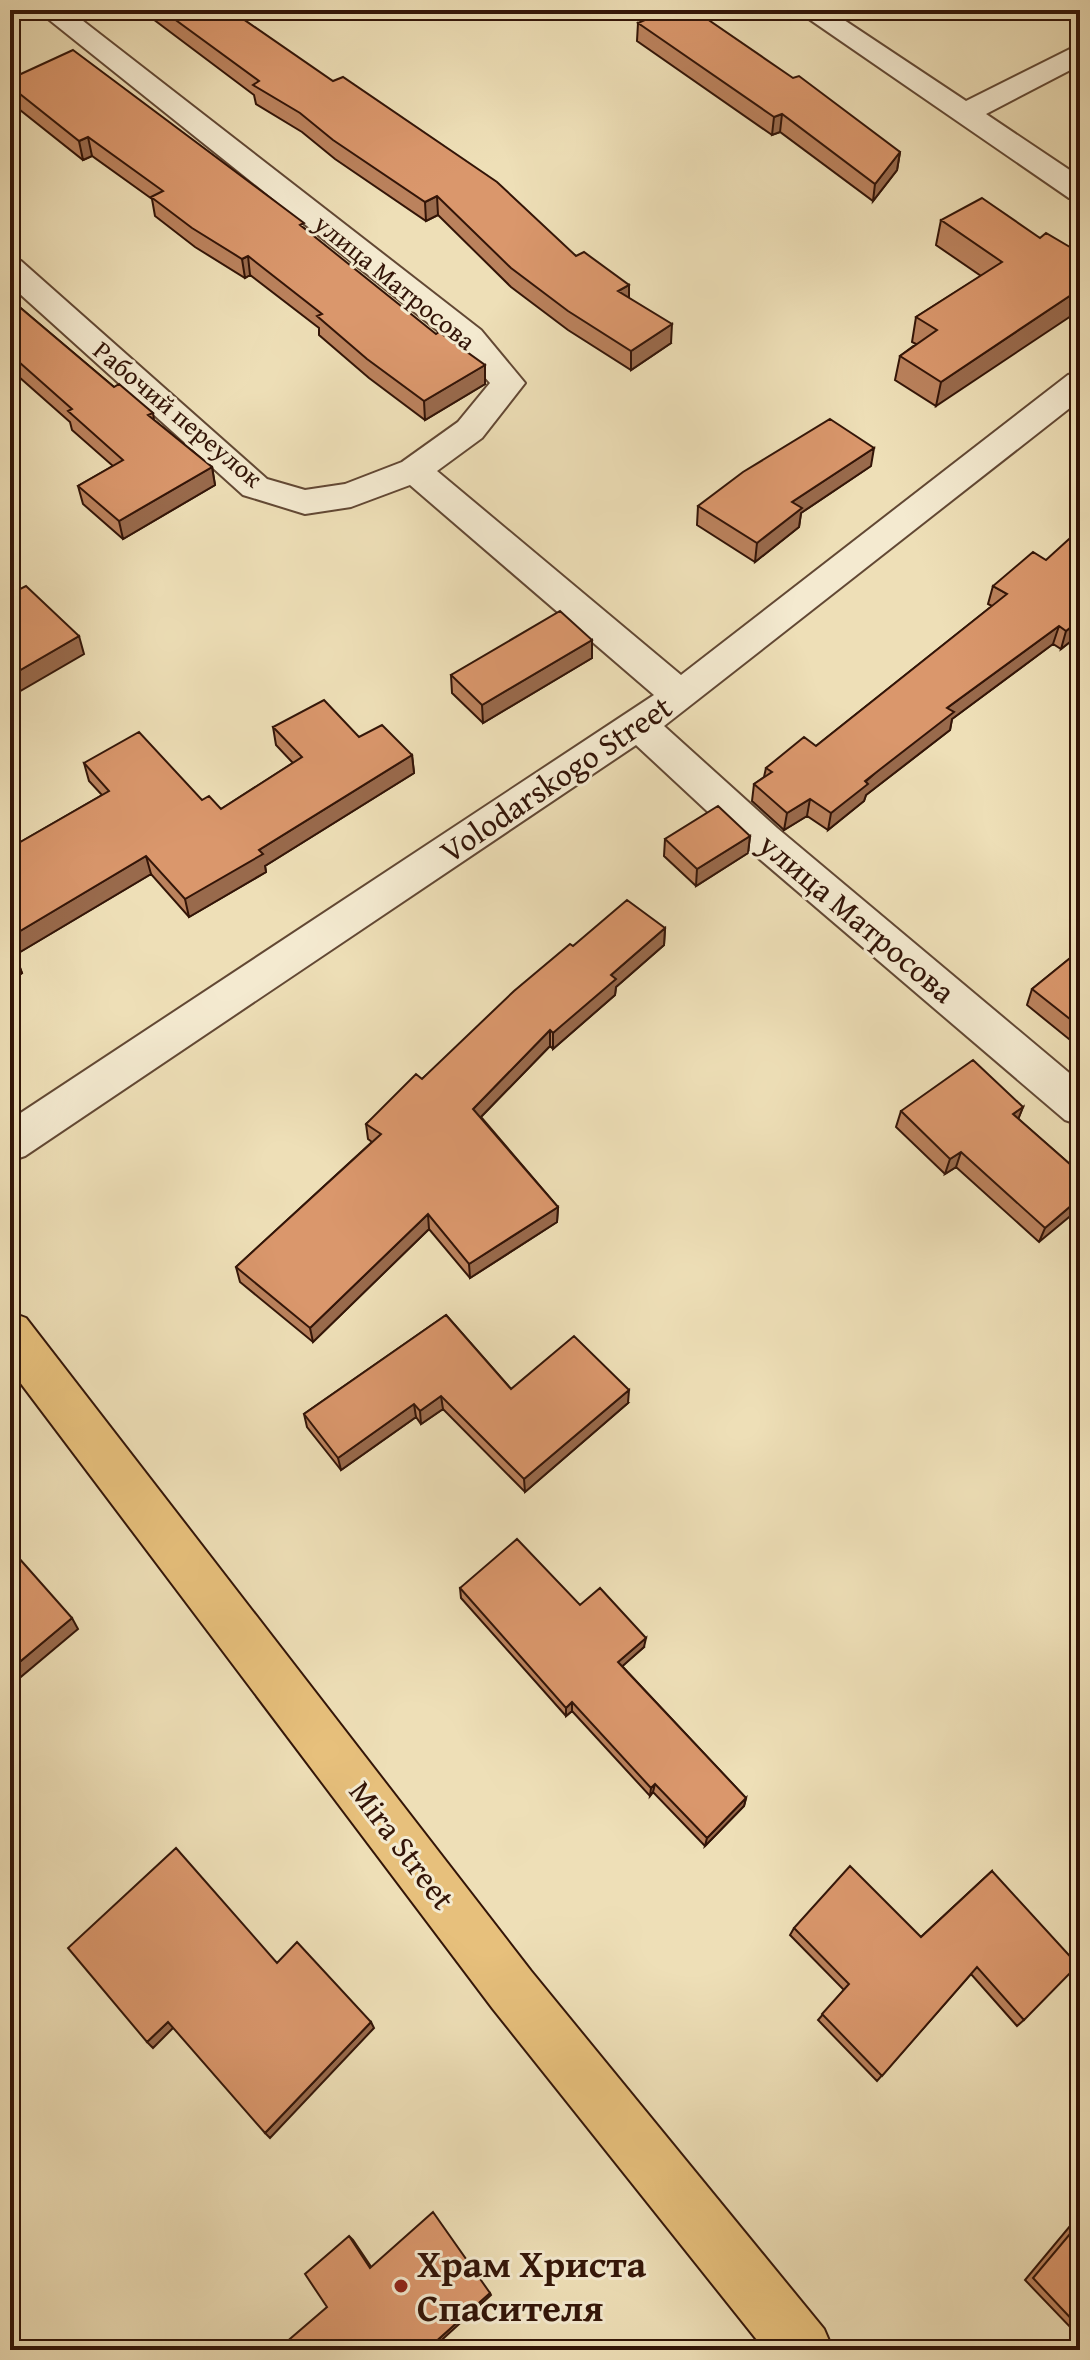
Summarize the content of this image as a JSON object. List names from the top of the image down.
{
  "streets": {
    "main road": ["Mira Street"],
    "street": ["улица Матросова", "Рабочий переулок", "Volodarskogo Street"]
  },
  "crossings": [
    ["улица Матросова", "Рабочий переулок"],
    ["улица Матросова", "Volodarskogo Street"]
  ],
  "places": ["Храм Христа Спасителя"]
}
